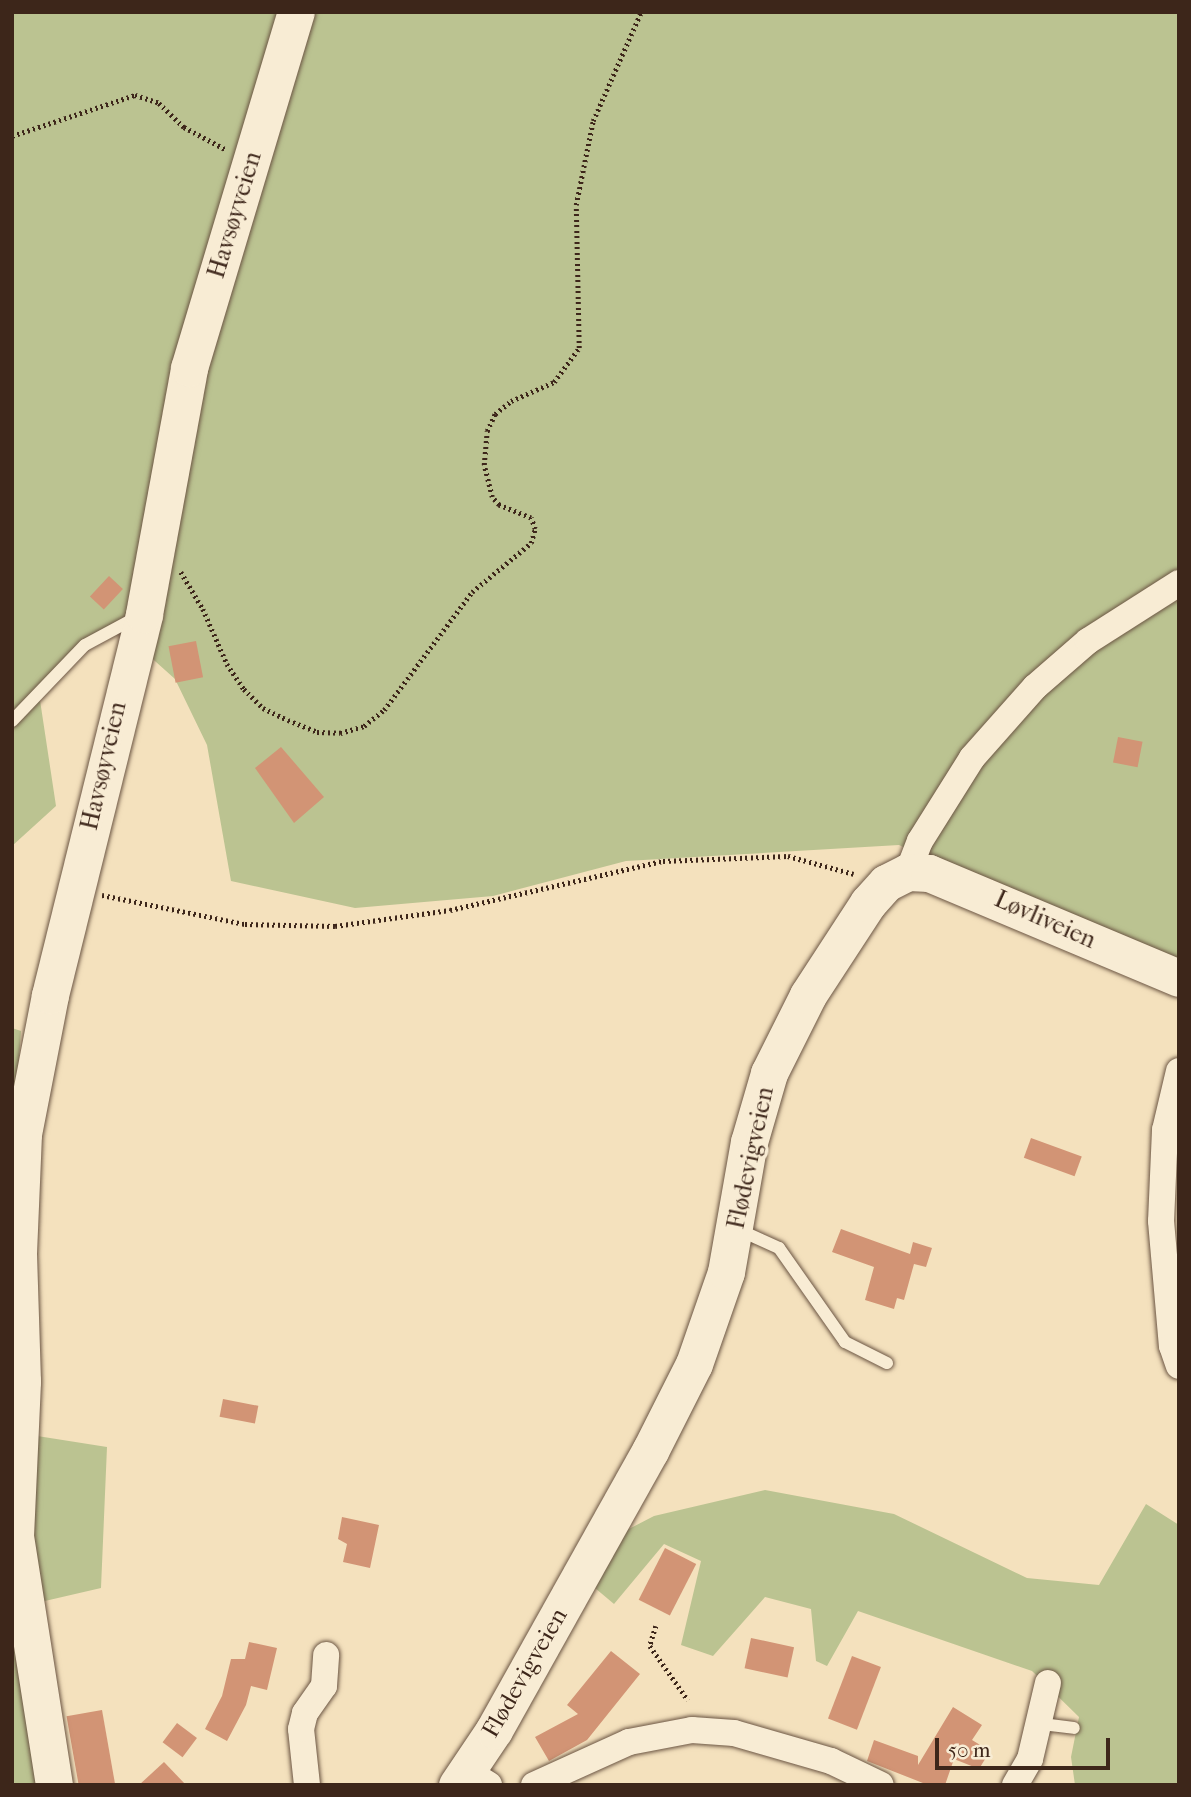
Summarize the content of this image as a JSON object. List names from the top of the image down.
{
  "streets": {
    "main road": ["Havsøyveien", "Løvliveien", "Flødevigveien"]
  },
  "crossings": [
    ["Løvliveien", "Flødevigveien"]
  ],
  "scale_bar": "50 m"
}
